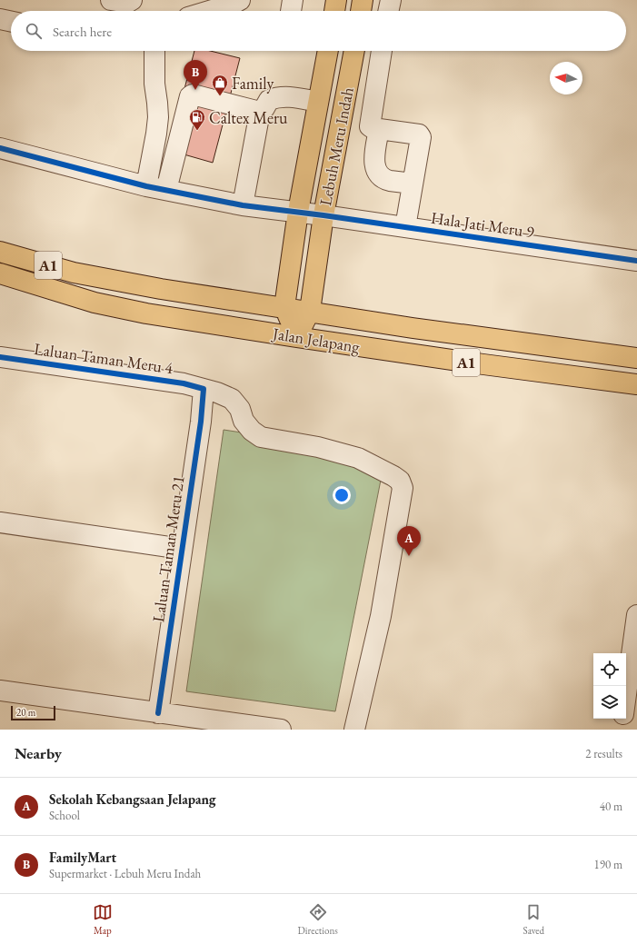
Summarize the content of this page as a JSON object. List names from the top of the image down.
{
  "streets": {
    "main road": ["Lebuh Meru Indah", "A1", "Jalan Jelapang"],
    "street": ["Hala Jati Meru 9", "Laluan Taman Meru 4", "Laluan Taman Meru 21"]
  },
  "crossings": [
    ["Lebuh Meru Indah", "Hala Jati Meru 9"],
    ["Lebuh Meru Indah", "Jalan Jelapang"],
    ["Laluan Taman Meru 4", "Laluan Taman Meru 21"]
  ],
  "places": {
    "shop": ["Family"],
    "fuel station": ["Caltex Meru"]
  },
  "scale_bar": "20 m",
  "north": "left",
  "page": {
    "search": "Search here",
    "pins": ["B", "A"],
    "scale": "20 m",
    "heading": ["Nearby", "2 results"],
    "list": [
      {
        "mark": "A",
        "name": "Sekolah Kebangsaan Jelapang",
        "note": "School",
        "value": "40 m"
      },
      {
        "mark": "B",
        "name": "FamilyMart",
        "note": "Supermarket · Lebuh Meru Indah",
        "value": "190 m"
      }
    ],
    "nav": ["Map", "Directions", "Saved"]
  }
}
